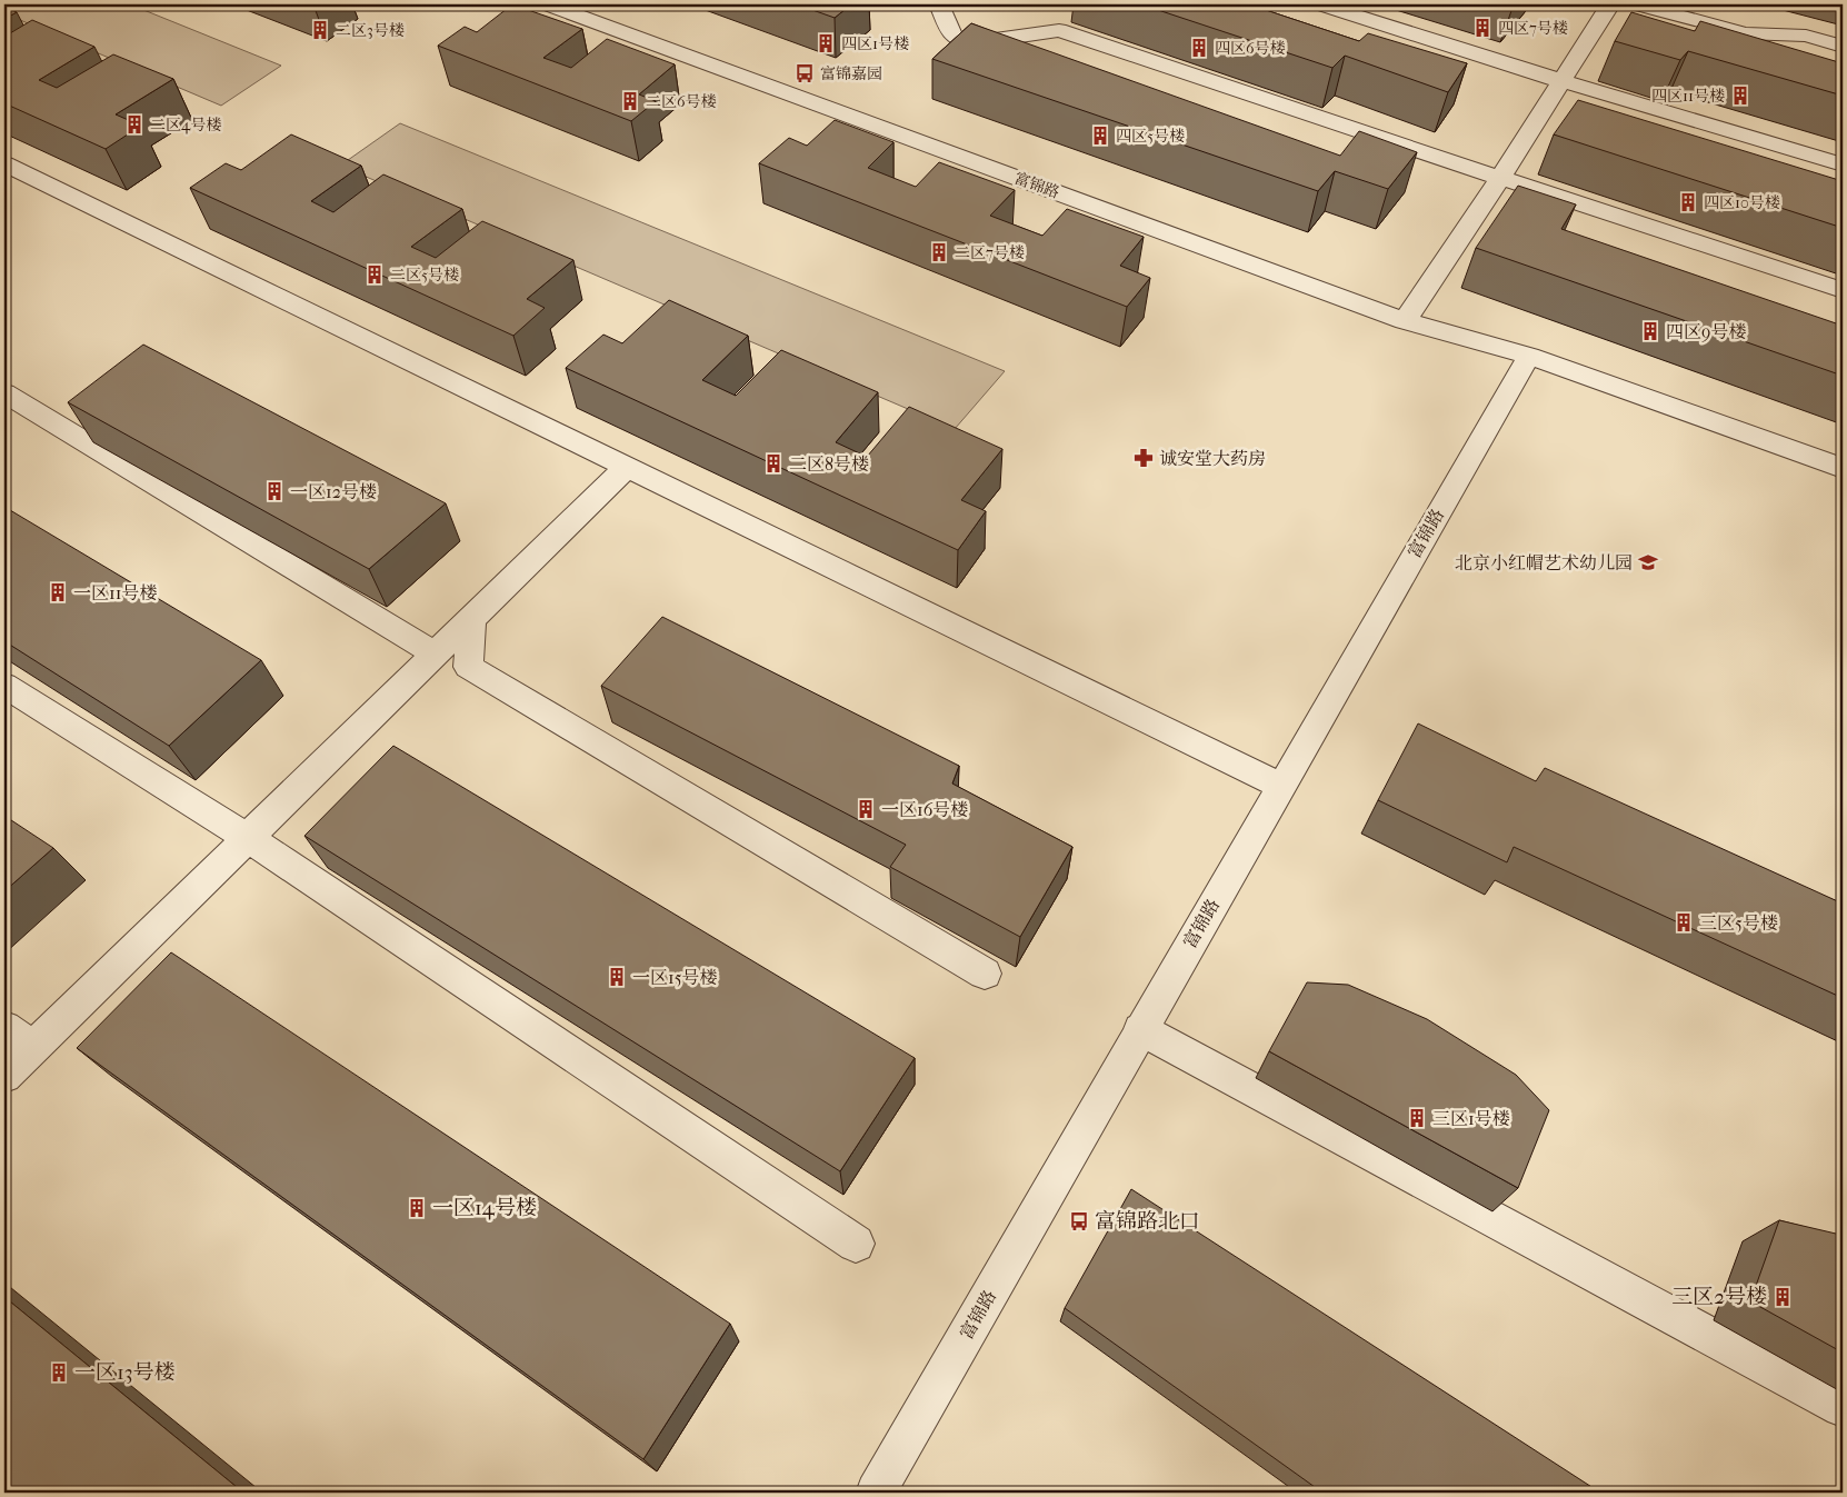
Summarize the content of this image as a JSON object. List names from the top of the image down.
{
  "streets": {
    "street": ["富锦路"]
  },
  "places": {
    "building": [
      "四区7号楼",
      "二区3号楼",
      "四区1号楼",
      "四区6号楼",
      "四区11号楼",
      "二区6号楼",
      "二区4号楼",
      "四区5号楼",
      "四区10号楼",
      "二区7号楼",
      "二区5号楼",
      "四区9号楼",
      "二区8号楼",
      "一区12号楼",
      "一区11号楼",
      "一区16号楼",
      "三区5号楼",
      "一区15号楼",
      "三区1号楼",
      "一区14号楼",
      "三区2号楼",
      "一区13号楼"
    ],
    "bus stop": ["富锦嘉园", "富锦路北口"],
    "pharmacy": ["诚安堂大药房"],
    "school or university": ["北京小红帽艺术幼儿园"]
  }
}
